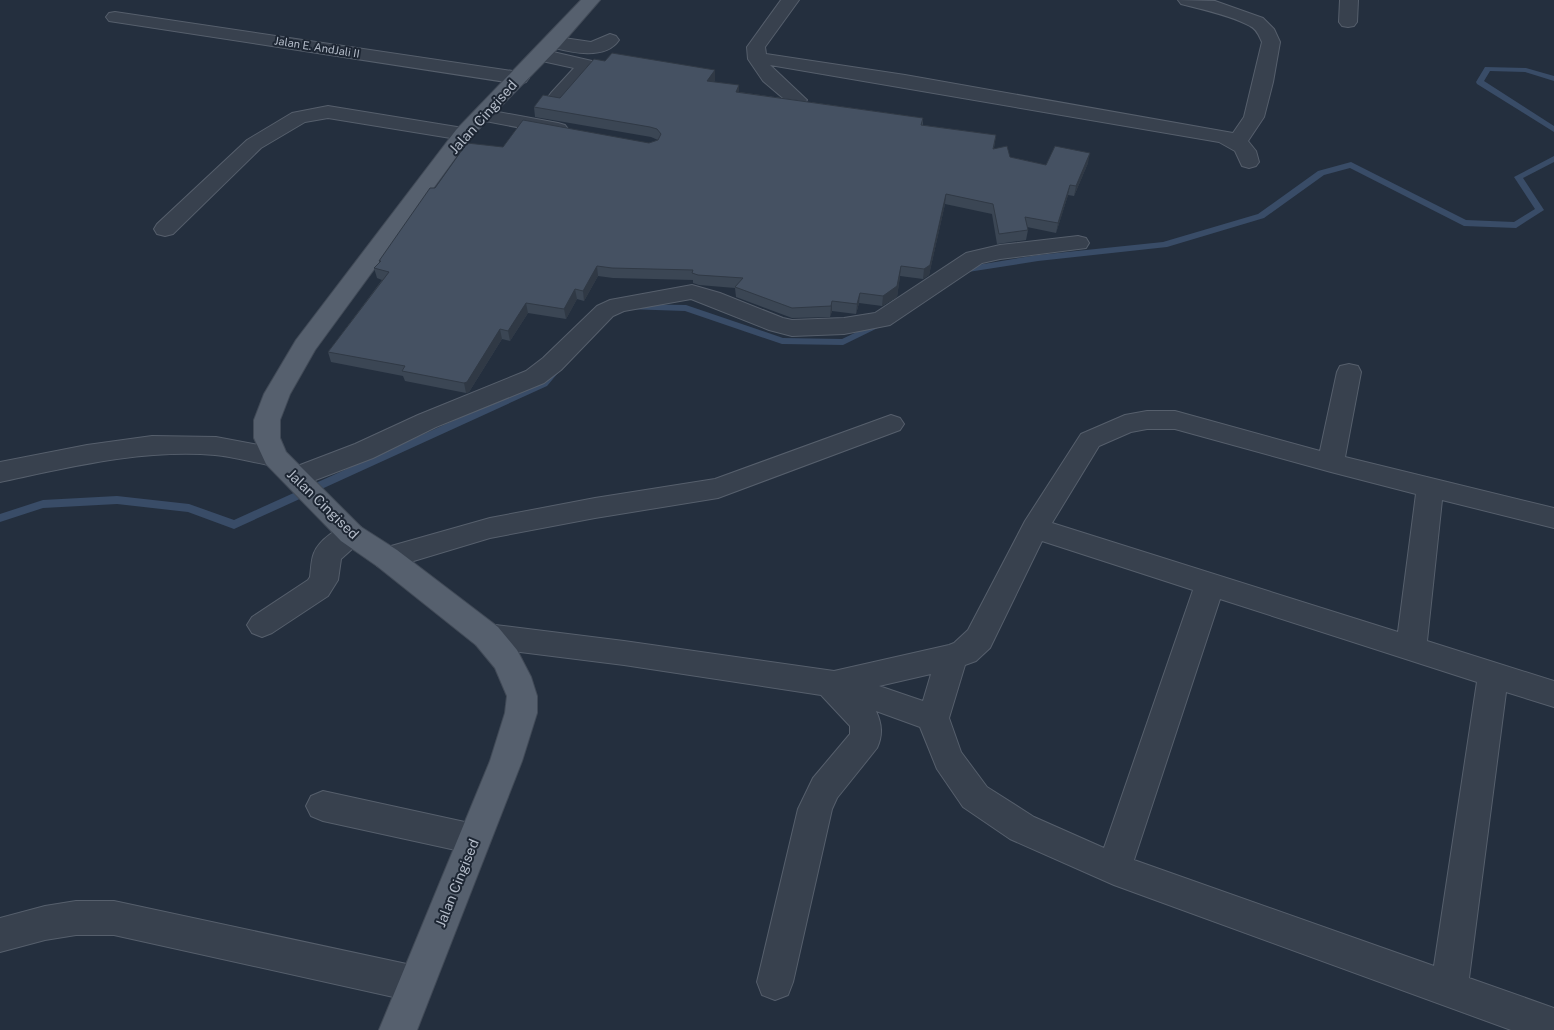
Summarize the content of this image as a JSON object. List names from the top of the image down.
{
  "streets": {
    "main road": ["Jalan Cingised"],
    "street": ["Jalan E. AndJali II"]
  },
  "crossings": [
    ["Jalan E. AndJali II", "Jalan Cingised"]
  ]
}
